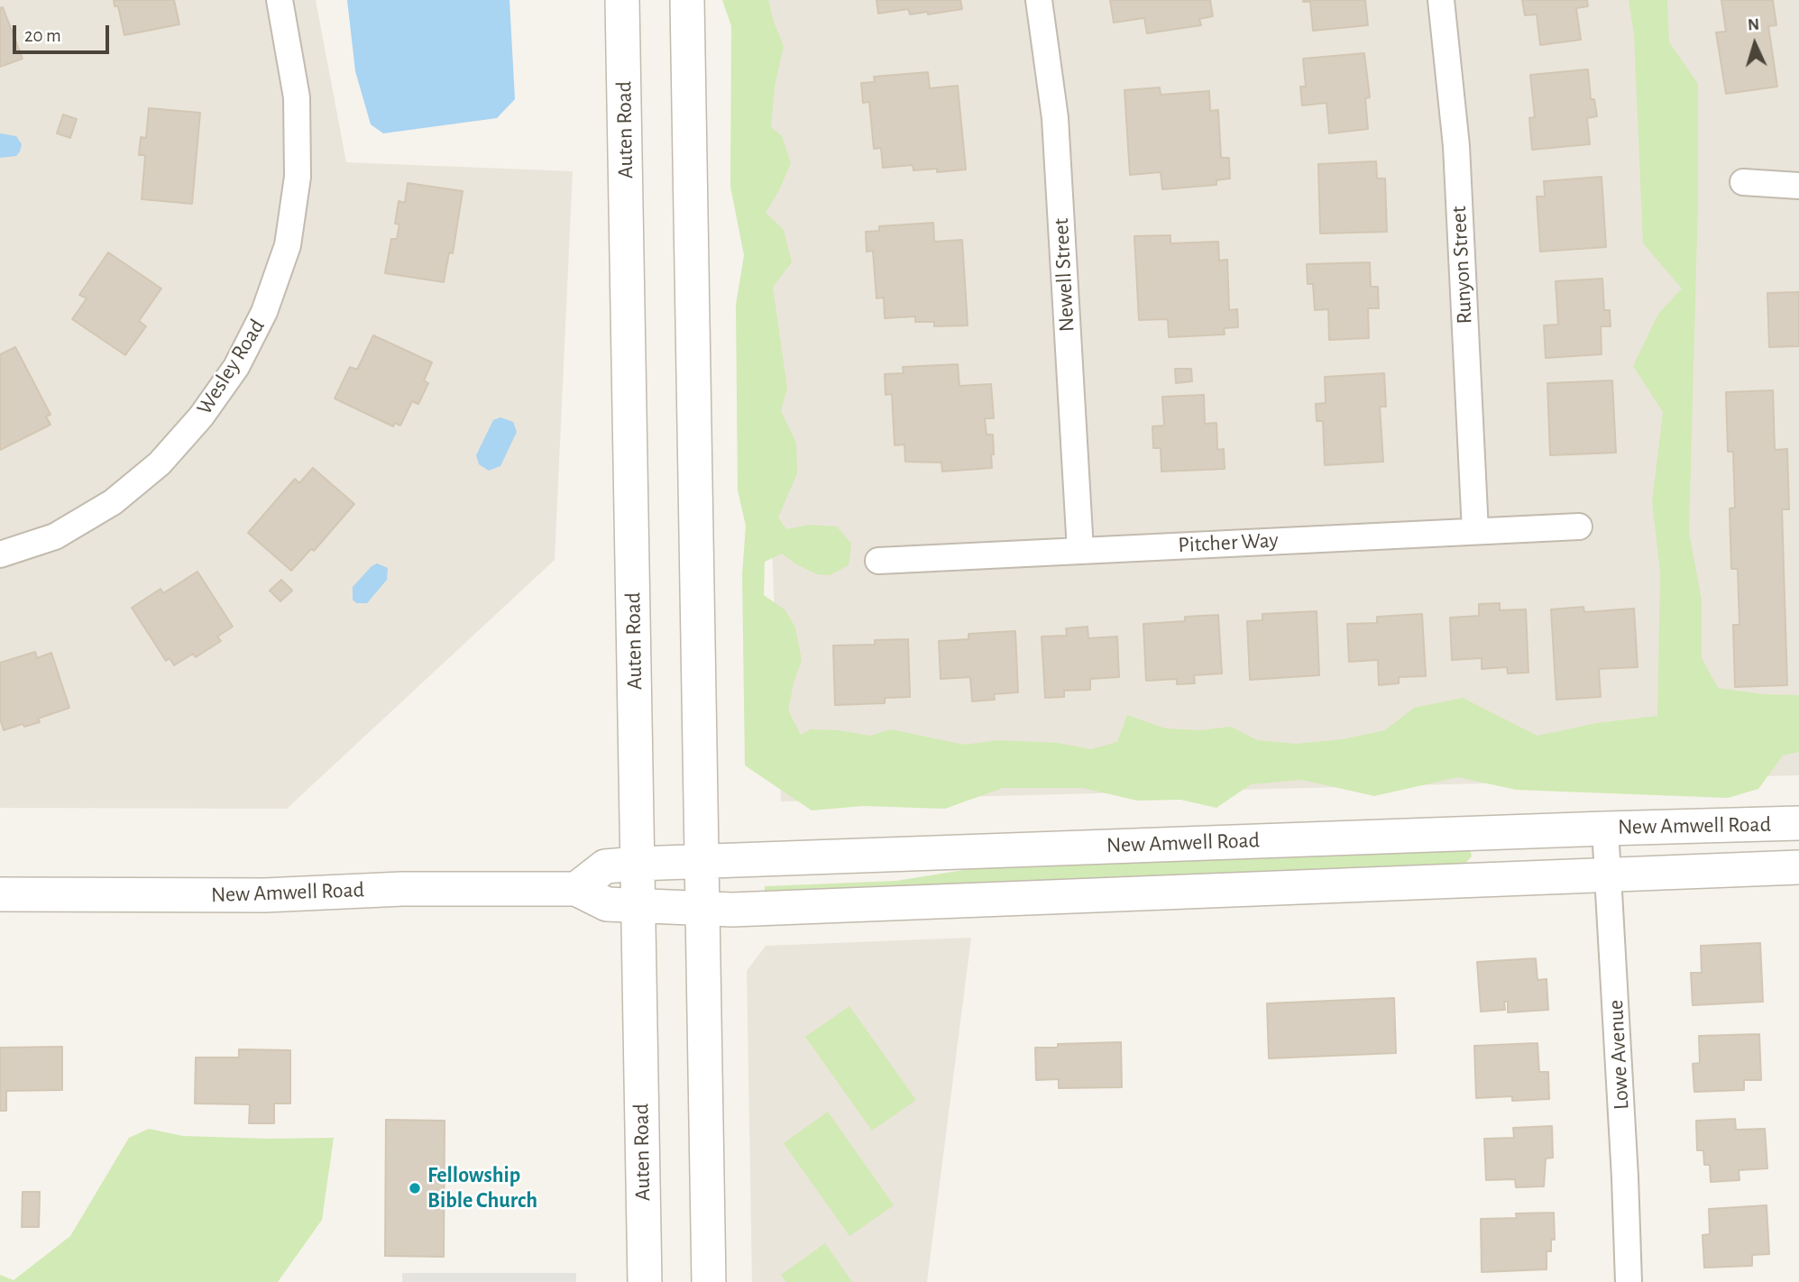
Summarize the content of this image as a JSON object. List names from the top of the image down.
{
  "streets": {
    "street": [
      "Auten Road",
      "Runyon Street",
      "Newell Street",
      "Wesley Road",
      "Pitcher Way",
      "New Amwell Road",
      "Lowe Avenue"
    ]
  },
  "crossings": [
    ["Auten Road", "New Amwell Road"],
    ["Runyon Street", "Pitcher Way"],
    ["Newell Street", "Pitcher Way"],
    ["New Amwell Road", "Lowe Avenue"]
  ],
  "places": ["Fellowship Bible Church"],
  "scale_bar": "20 m",
  "north": "top"
}
